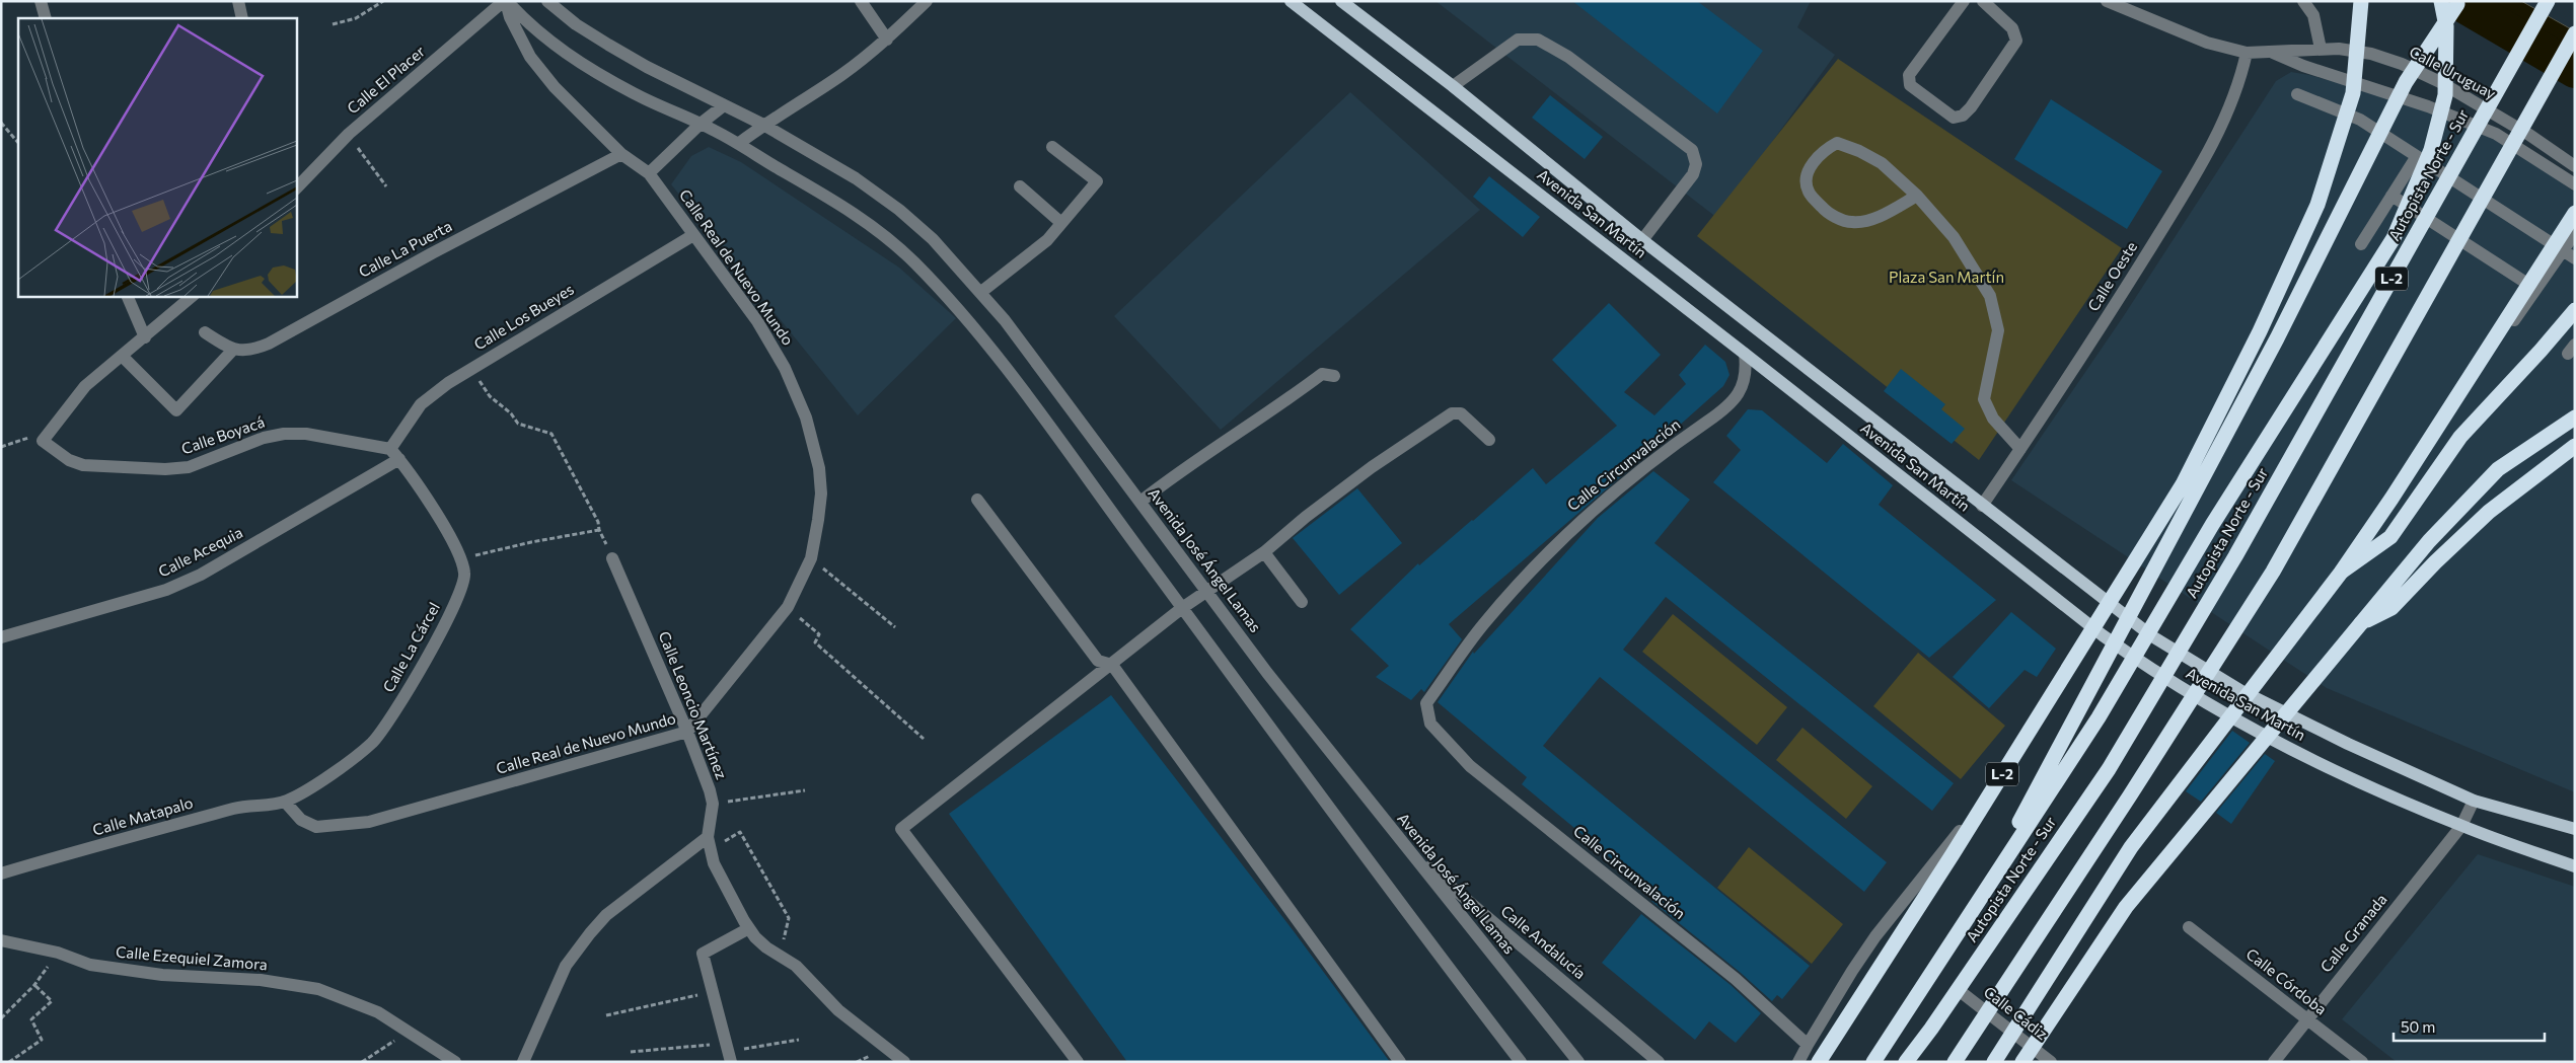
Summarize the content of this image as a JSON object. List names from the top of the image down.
{
  "streets": {
    "highway": ["Autopista Norte - Sur", "L-2"],
    "main road": ["Avenida San Martín"],
    "street": [
      "Calle Uruguay",
      "Calle El Placer",
      "Calle La Puerta",
      "Calle Real de Nuevo Mundo",
      "Calle Oeste",
      "Calle Los Bueyes",
      "Calle Boyacá",
      "Calle Circunvalación",
      "Calle Acequia",
      "Avenida José Ángel Lamas",
      "Calle La Cárcel",
      "Calle Leoncio Martínez",
      "Calle Matapalo",
      "Calle Granada",
      "Calle Andalucía",
      "Calle Ezequiel Zamora",
      "Calle Córdoba",
      "Calle Cádiz"
    ]
  },
  "crossings": [
    ["Calle Uruguay", "Calle Oeste"],
    ["Calle El Placer", "Calle Real de Nuevo Mundo"],
    ["Avenida San Martín", "Calle Oeste"],
    ["Avenida San Martín", "Calle Circunvalación"],
    ["Avenida San Martín", "Calle Granada"],
    ["Calle La Puerta", "Calle Real de Nuevo Mundo"],
    ["Calle Real de Nuevo Mundo", "Calle Los Bueyes"],
    ["Calle Real de Nuevo Mundo", "Calle La Cárcel"],
    ["Calle Real de Nuevo Mundo", "Calle Leoncio Martínez"],
    ["Calle Real de Nuevo Mundo", "Calle Matapalo"],
    ["Calle Los Bueyes", "Calle Boyacá"],
    ["Avenida José Ángel Lamas", "Calle Andalucía"],
    ["Calle La Cárcel", "Calle Matapalo"],
    ["Calle Granada", "Calle Córdoba"]
  ],
  "parks": ["Plaza San Martín"],
  "scale_bar": "50 m"
}
